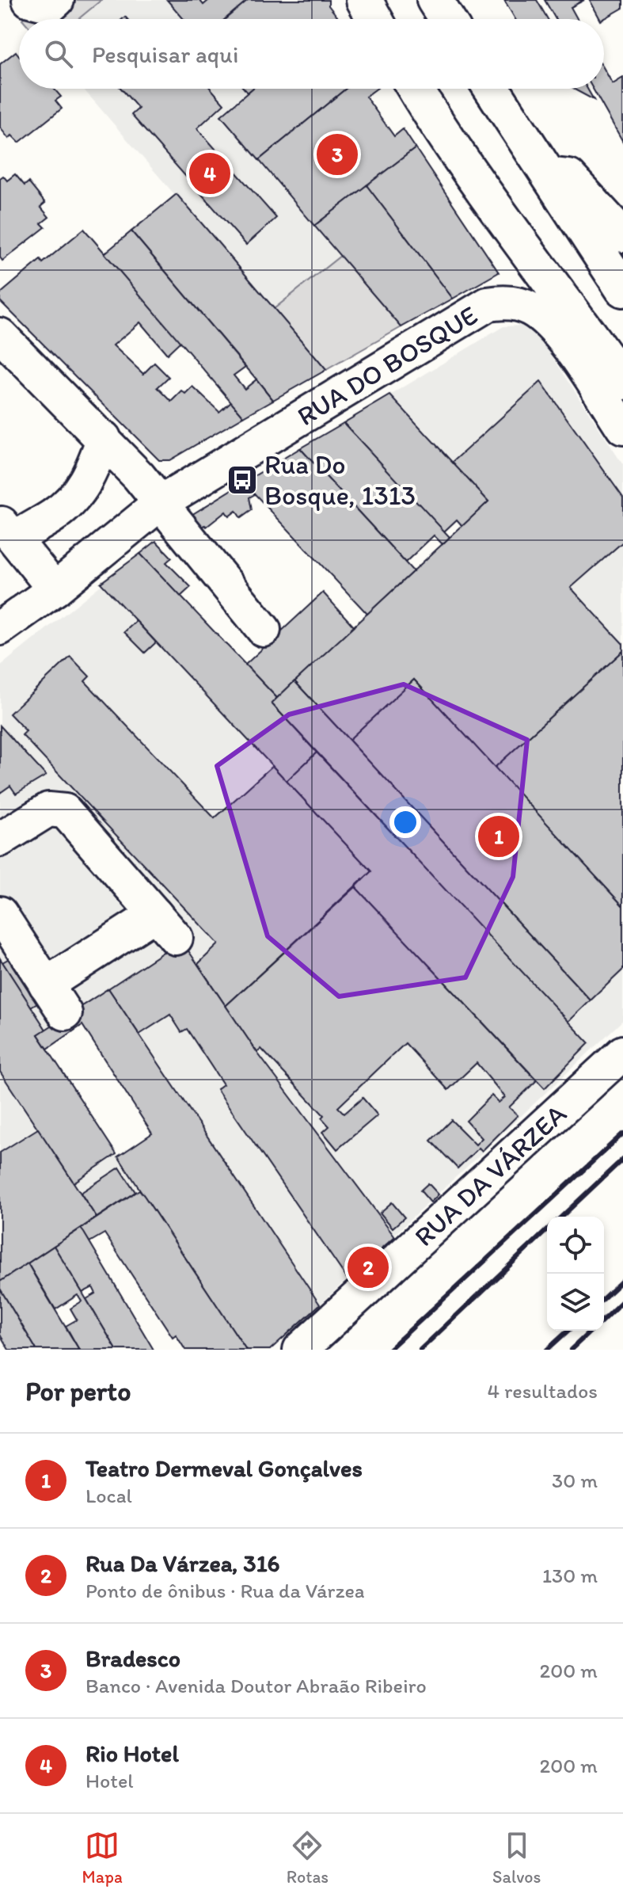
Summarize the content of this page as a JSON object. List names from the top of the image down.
{
  "streets": {
    "street": ["RUA DO BOSQUE", "RUA DA VÁRZEA"]
  },
  "places": {
    "bus stop": ["Rua Do Bosque, 1313"]
  },
  "page": {
    "search": "Pesquisar aqui",
    "pins": [
      "3",
      "4",
      "1",
      "2"
    ],
    "heading": ["Por perto", "4 resultados"],
    "list": [
      {
        "mark": "1",
        "name": "Teatro Dermeval Gonçalves",
        "note": "Local",
        "value": "30 m"
      },
      {
        "mark": "2",
        "name": "Rua Da Várzea, 316",
        "note": "Ponto de ônibus · Rua da Várzea",
        "value": "130 m"
      },
      {
        "mark": "3",
        "name": "Bradesco",
        "note": "Banco · Avenida Doutor Abraão Ribeiro",
        "value": "200 m"
      },
      {
        "mark": "4",
        "name": "Rio Hotel",
        "note": "Hotel",
        "value": "200 m"
      }
    ],
    "nav": ["Mapa", "Rotas", "Salvos"]
  }
}
